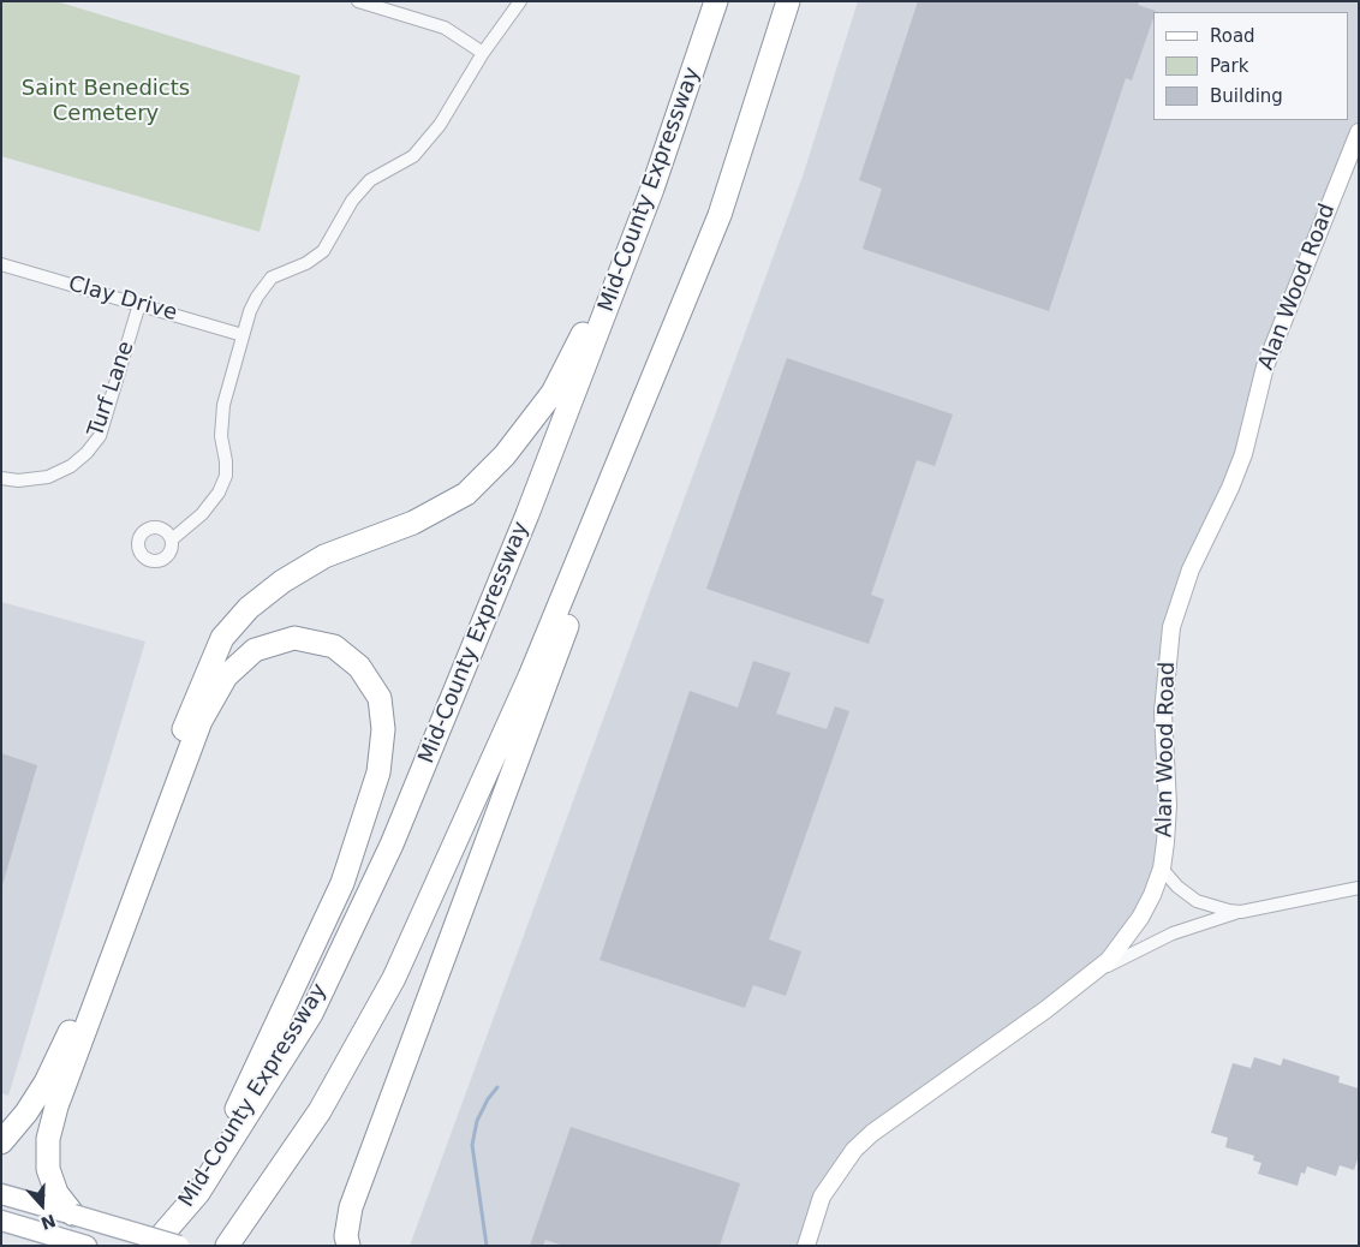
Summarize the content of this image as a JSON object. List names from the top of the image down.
{
  "streets": {
    "highway": ["Mid-County Expressway"],
    "street": ["Alan Wood Road", "Clay Drive", "Turf Lane"]
  },
  "crossings": [
    ["Clay Drive", "Turf Lane"]
  ],
  "parks": ["Saint Benedicts Cemetery"],
  "legend": ["Road", "Park", "Building"],
  "north": "bottom"
}
